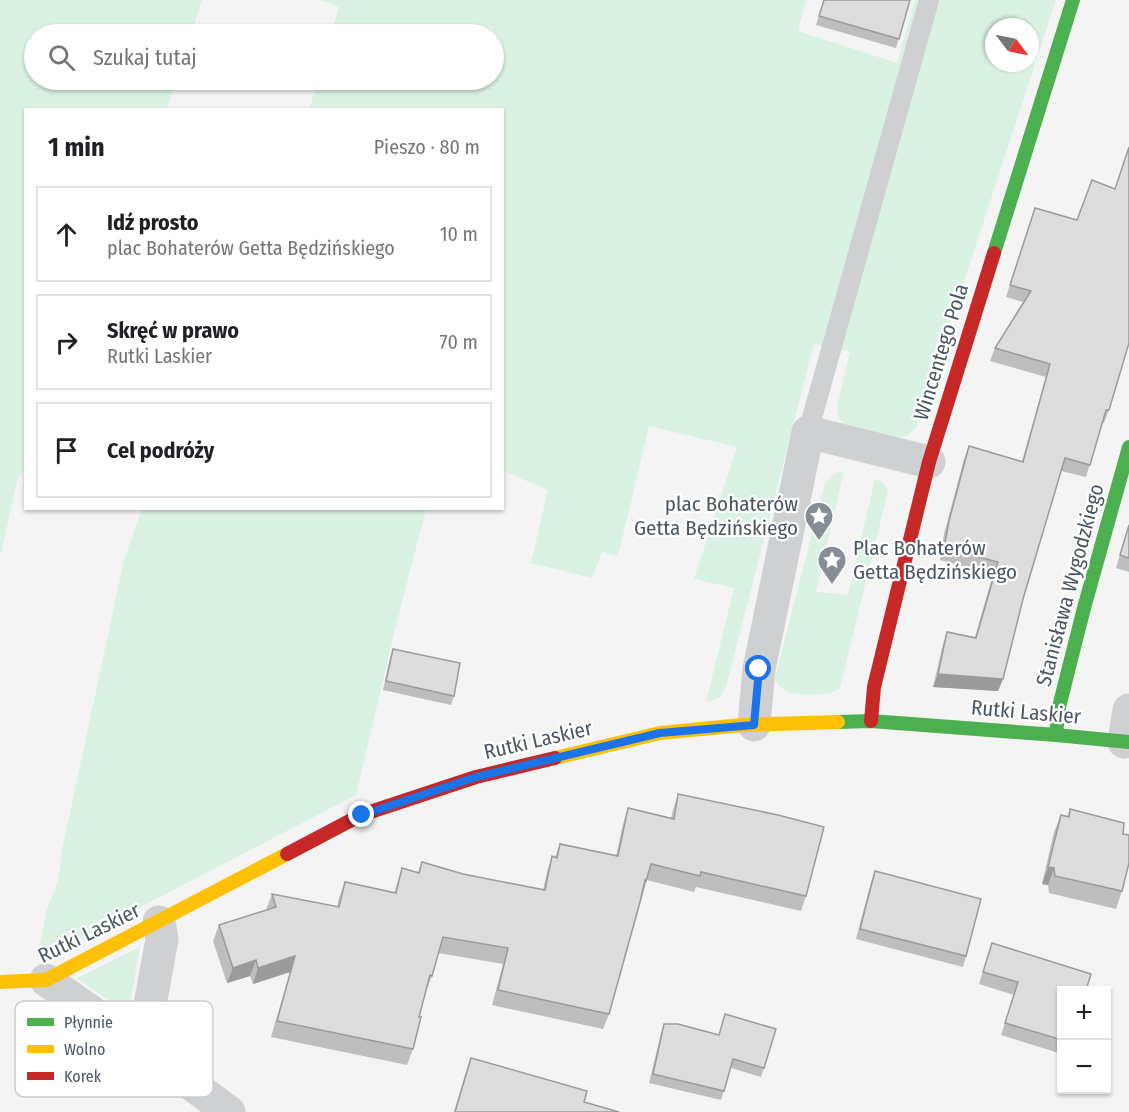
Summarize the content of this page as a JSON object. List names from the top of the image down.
{
  "streets": {
    "street": ["Wincentego Pola", "Stanisława Wygodzkiego", "Rutki Laskier"]
  },
  "crossings": [
    ["Wincentego Pola", "Rutki Laskier"],
    ["Stanisława Wygodzkiego", "Rutki Laskier"]
  ],
  "places": {
    "place": ["plac Bohaterów Getta Będzińskiego", "Plac Bohaterów Getta Będzińskiego"]
  },
  "legend": ["Płynnie", "Wolno", "Korek"],
  "north": "bottom right",
  "page": {
    "search": "Szukaj tutaj",
    "heading": ["1 min", "Pieszo · 80 m"],
    "list": [
      ["Idź prosto", "plac Bohaterów Getta Będzińskiego", "10 m"],
      ["Skręć w prawo", "Rutki Laskier", "70 m"],
      "Cel podróży"
    ],
    "map_buttons": ["+", "−"]
  }
}
